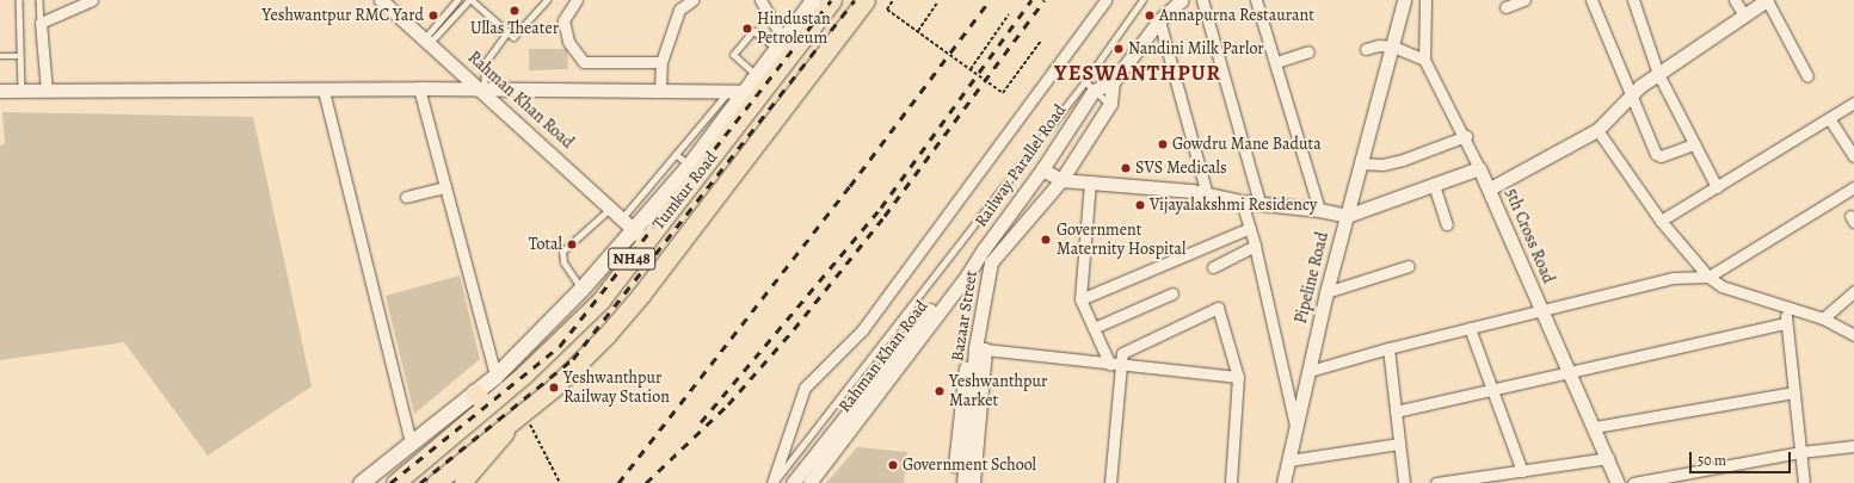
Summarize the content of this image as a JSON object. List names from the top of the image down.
{
  "streets": {
    "highway": ["Tumkur Road", "NH48"],
    "street": [
      "Rahman Khan Road",
      "Railway Parallel Road",
      "5th Cross Road",
      "Pipeline Road",
      "Bazaar Street"
    ]
  },
  "crossings": [
    ["Rahman Khan Road", "Railway Parallel Road"],
    ["Rahman Khan Road", "Tumkur Road"],
    ["Rahman Khan Road", "Bazaar Street"]
  ],
  "districts": ["YESWANTHPUR"],
  "places": [
    "Ullas Theater",
    "Yeshwantpur RMC Yard",
    "Annapurna Restaurant",
    "Hindustan Petroleum",
    "Nandini Milk Parlor",
    "Gowdru Mane Baduta",
    "SVS Medicals",
    "Vijayalakshmi Residency",
    "Government Maternity Hospital",
    "Total",
    "Yeshwanthpur Railway Station",
    "Yeshwanthpur Market",
    "Government School"
  ],
  "scale_bar": "50 m"
}
